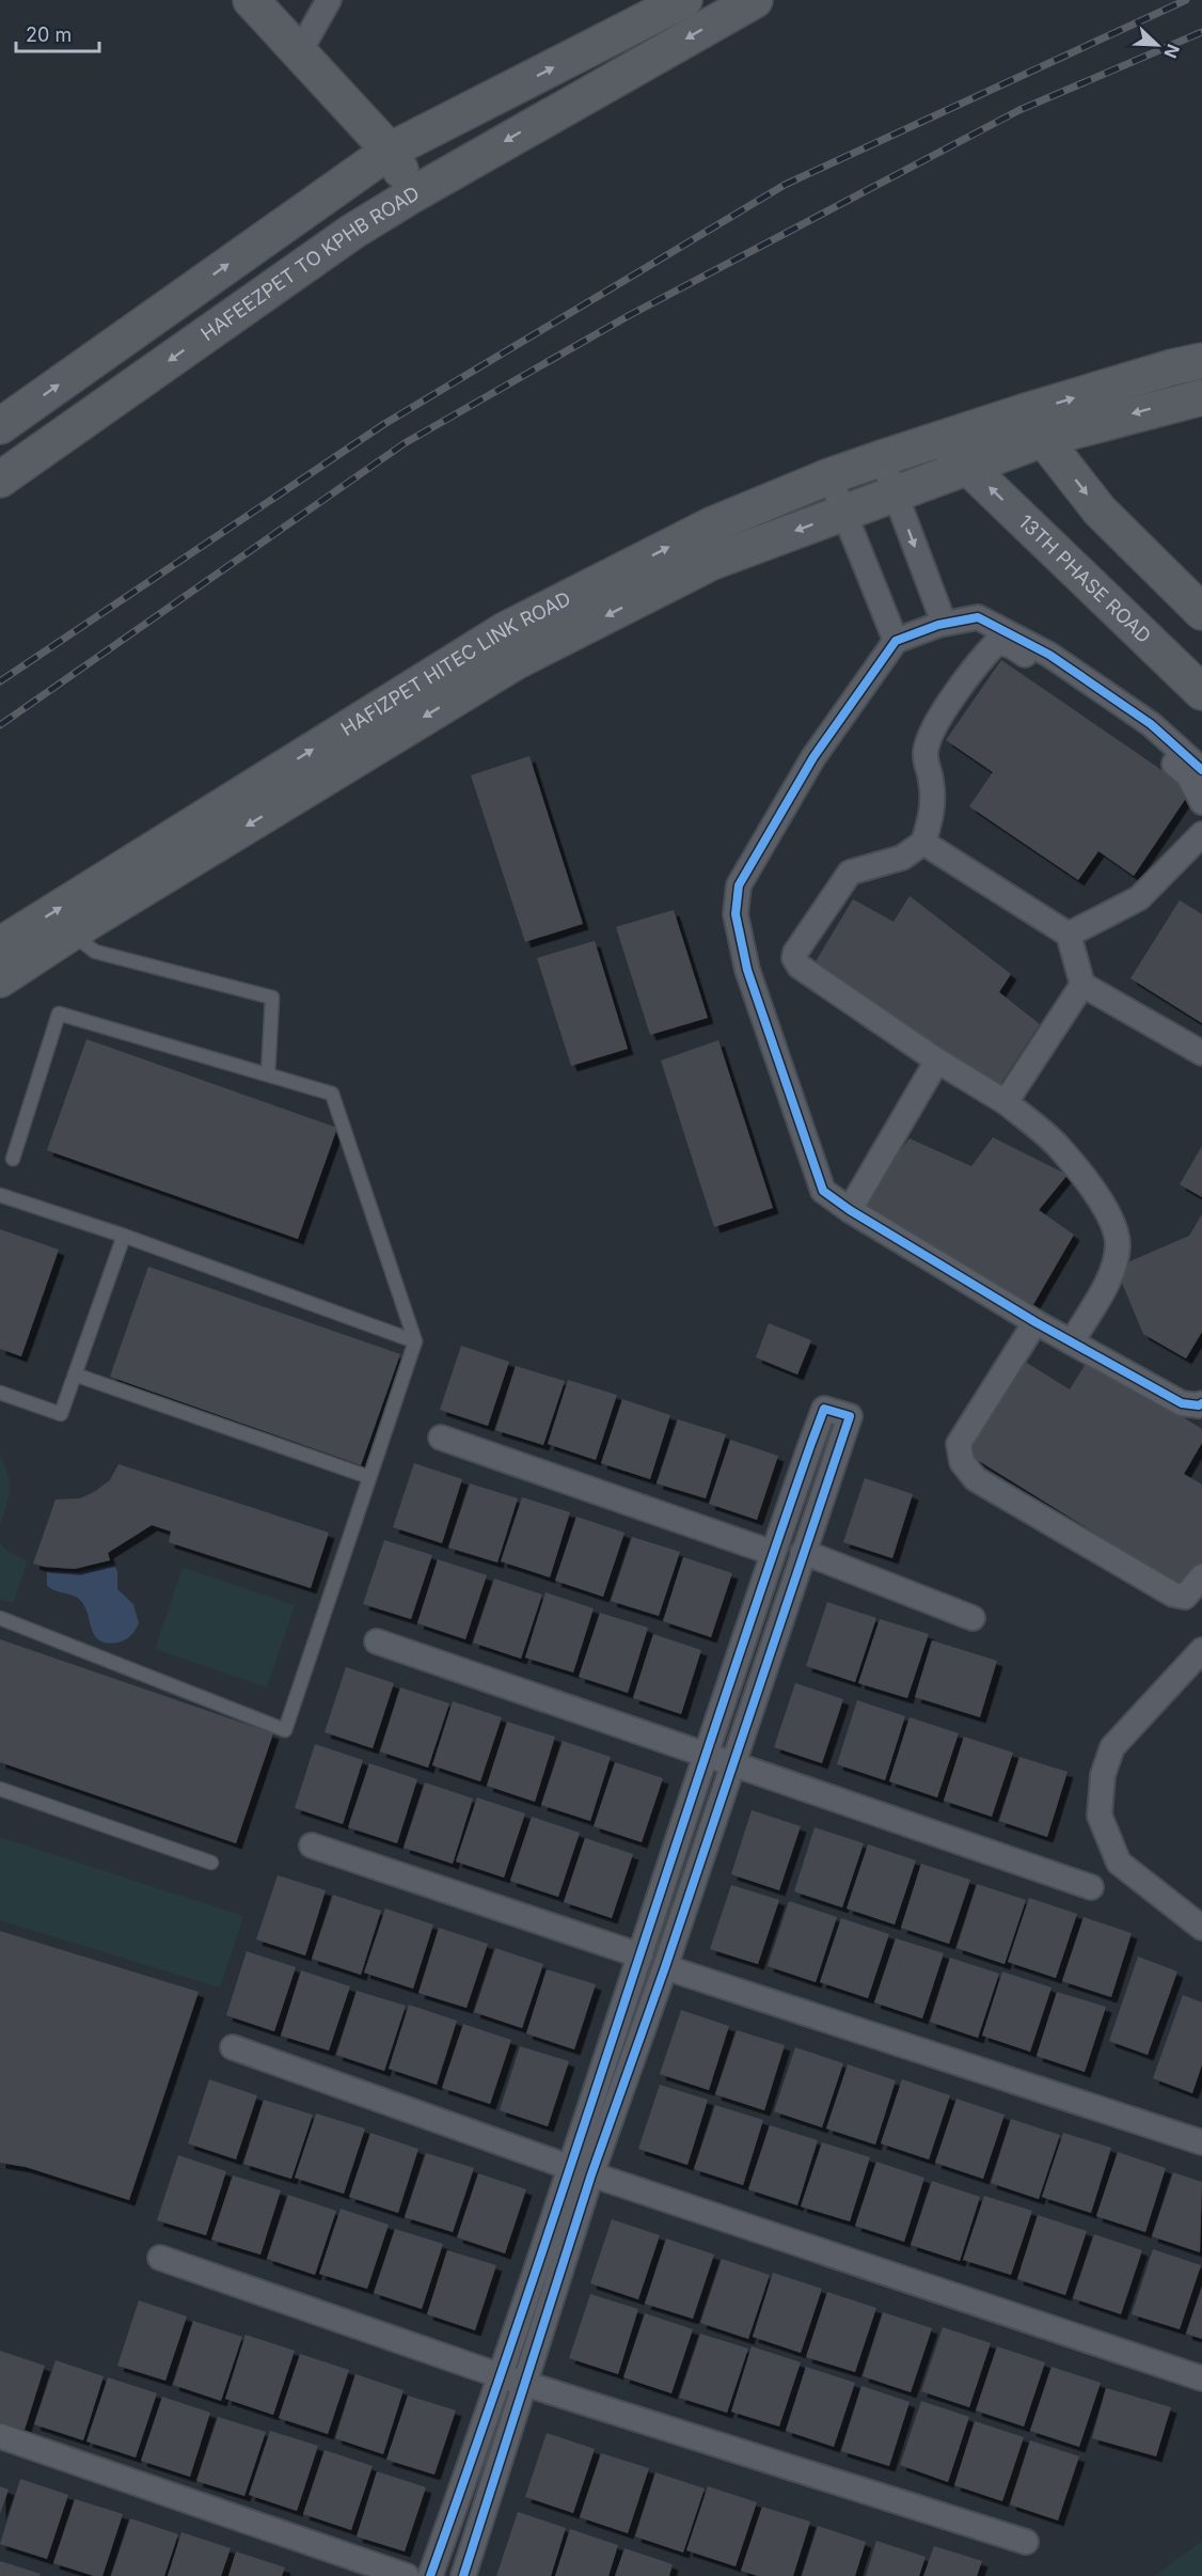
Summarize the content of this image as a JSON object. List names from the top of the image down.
{
  "streets": {
    "main road": ["HAFEEZPET TO KPHB ROAD", "13TH PHASE ROAD", "HAFIZPET HITEC LINK ROAD"]
  },
  "crossings": [
    ["13TH PHASE ROAD", "HAFIZPET HITEC LINK ROAD"]
  ],
  "scale_bar": "20 m",
  "north": "bottom right"
}
